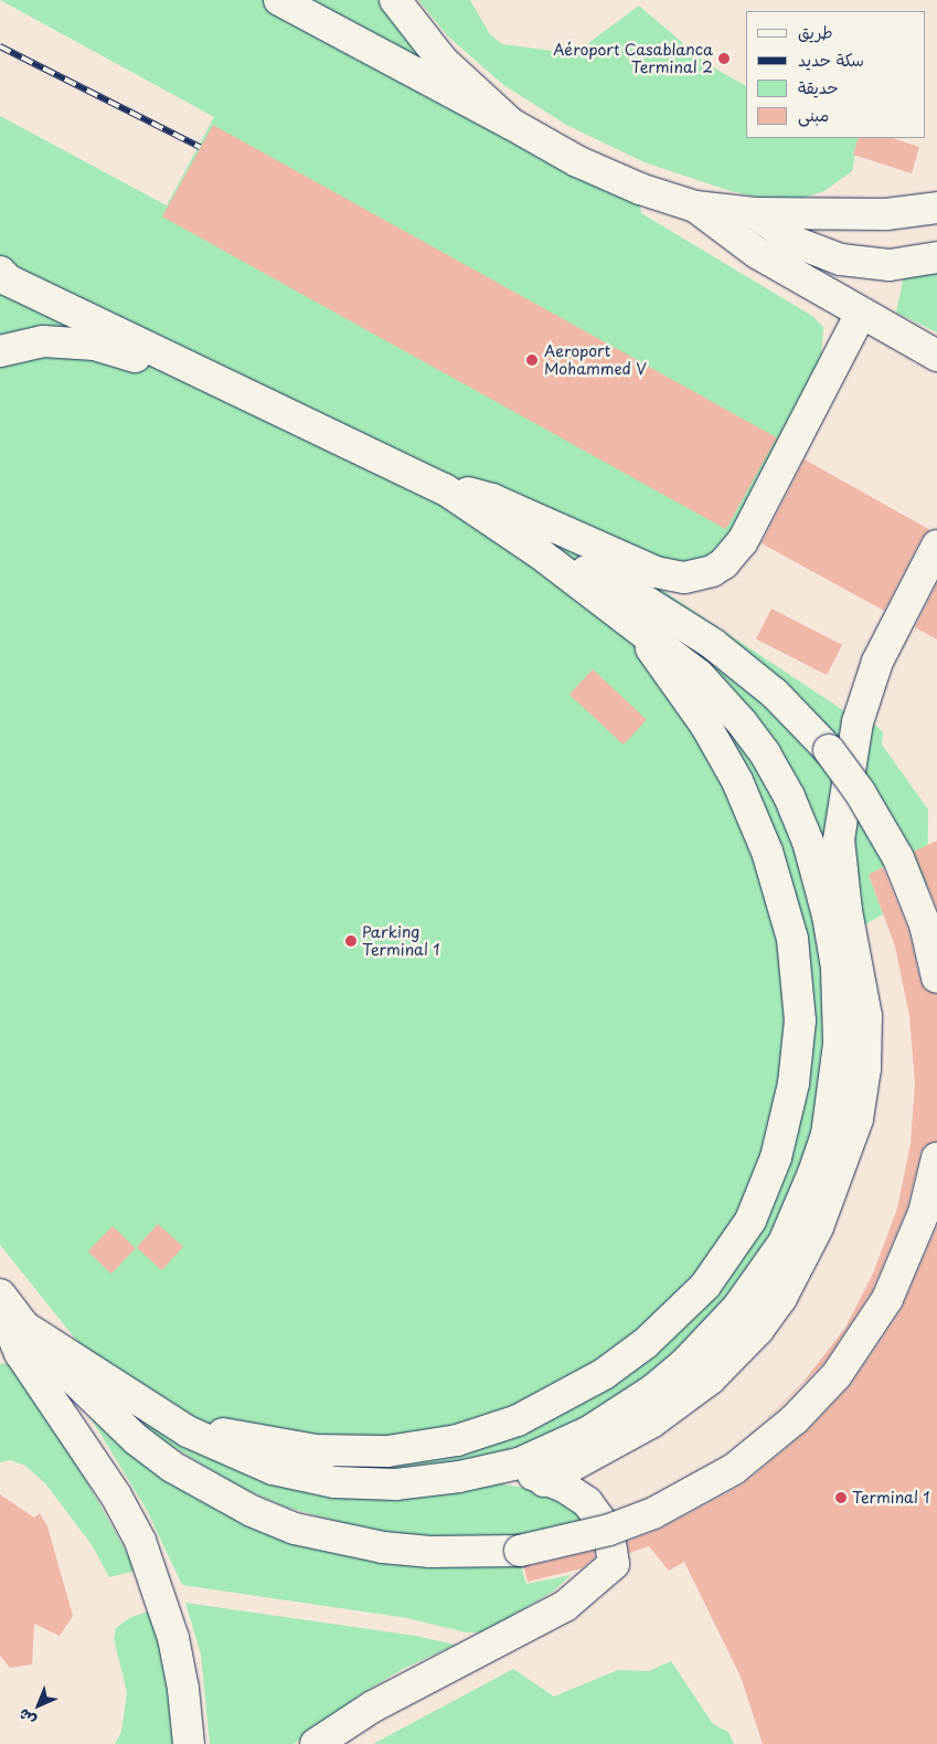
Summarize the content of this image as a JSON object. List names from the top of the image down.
{
  "places": [
    "Aéroport Casablanca Terminal 2",
    "Aeroport Mohammed V",
    "Parking Terminal 1",
    "Terminal 1"
  ],
  "legend": [
    "طريق",
    "سكة حديد",
    "حديقة",
    "مبنى"
  ],
  "north": "bottom left"
}
